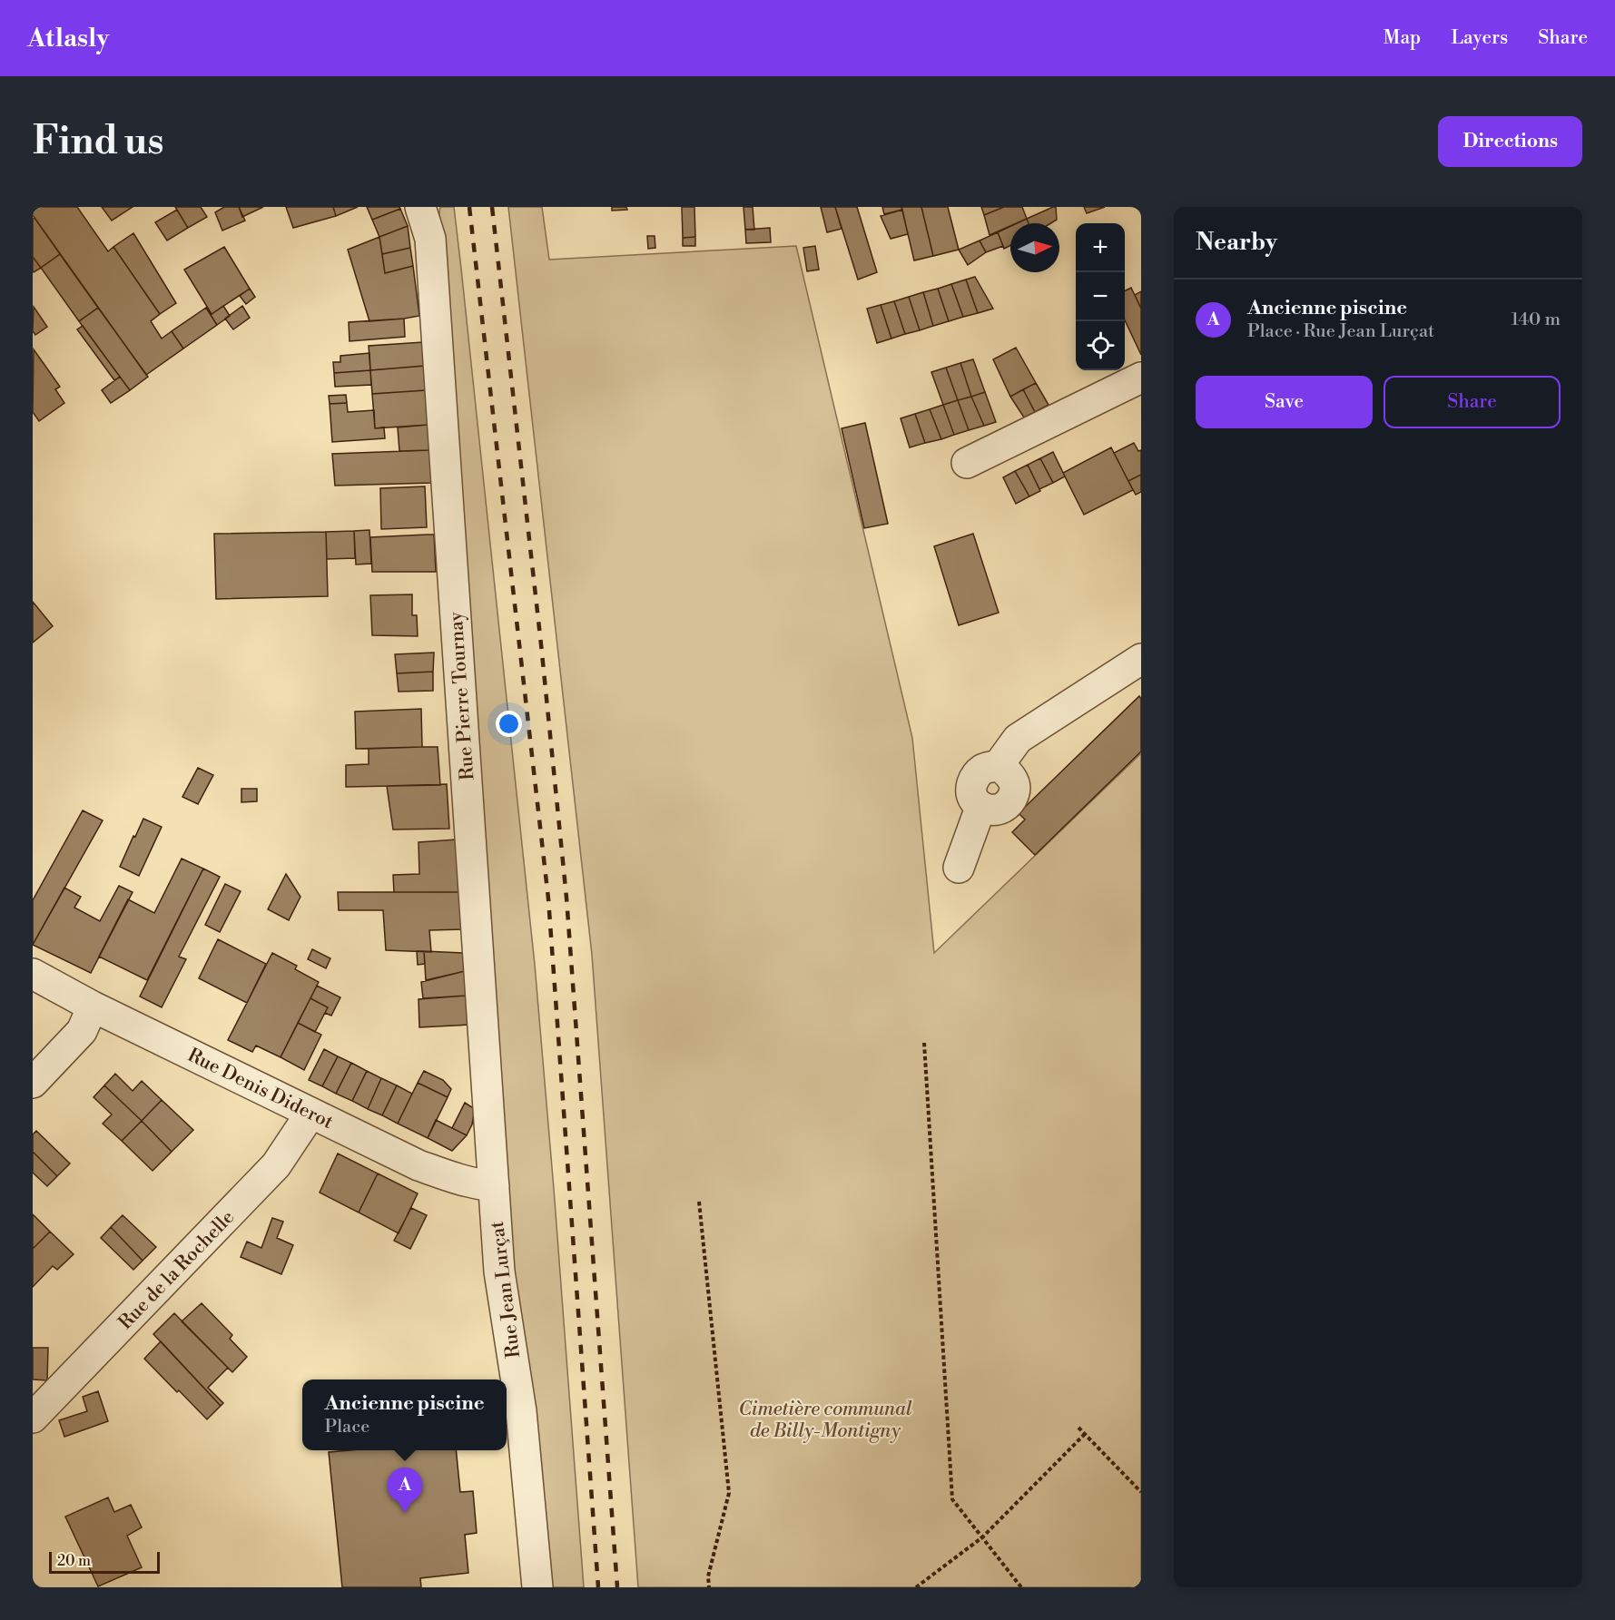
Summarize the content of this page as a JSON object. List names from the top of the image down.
{
  "streets": {
    "street": [
      "Rue Pierre Tournay",
      "Rue Denis Diderot",
      "Rue de la Rochelle",
      "Rue Jean Lurçat"
    ]
  },
  "crossings": [
    ["Rue Pierre Tournay", "Rue Denis Diderot"],
    ["Rue Pierre Tournay", "Rue Jean Lurçat"],
    ["Rue Denis Diderot", "Rue de la Rochelle"],
    ["Rue Denis Diderot", "Rue Jean Lurçat"]
  ],
  "parks": ["Cimetière communal de Billy-Montigny"],
  "scale_bar": "20 m",
  "north": "right",
  "page": {
    "header": "Atlasly",
    "nav": ["Map", "Layers", "Share"],
    "buttons": [
      "Directions",
      ["Save", "Share"]
    ],
    "title": "Find us",
    "heading": "Nearby",
    "map_buttons": ["+", "−"],
    "list": [
      {
        "mark": "A",
        "name": "Ancienne piscine",
        "note": "Place · Rue Jean Lurçat",
        "value": "140 m"
      }
    ],
    "popup": ["Ancienne piscine", "Place"],
    "pins": "A",
    "scale": "20 m"
  }
}
